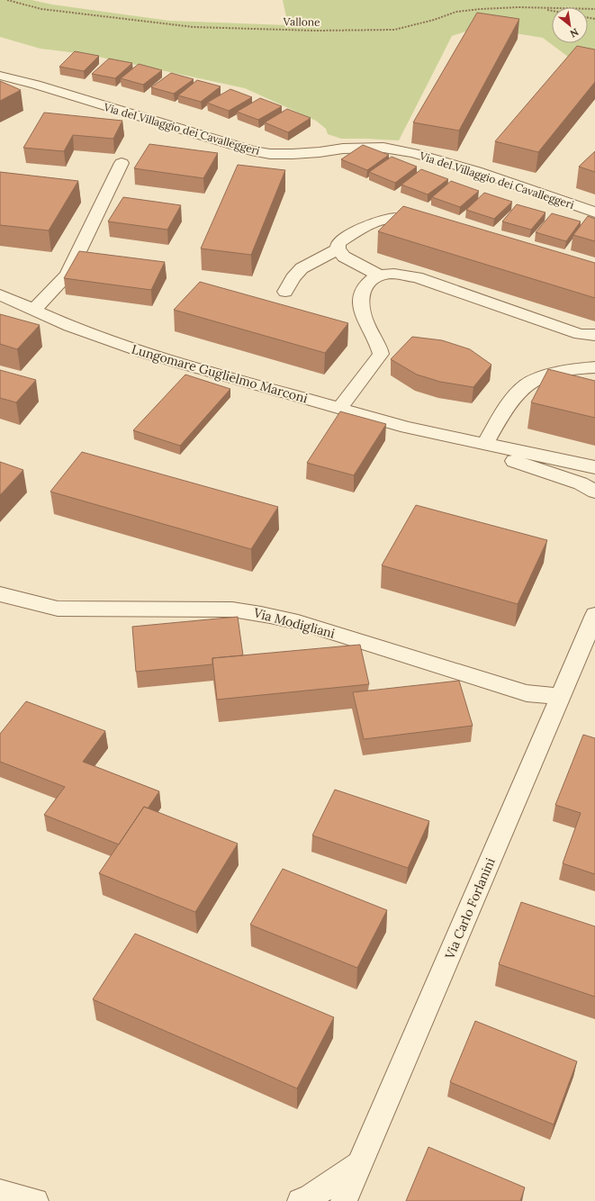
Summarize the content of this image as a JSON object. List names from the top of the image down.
{
  "streets": {
    "street": [
      "Via del Villaggio dei Cavalleggeri",
      "Lungomare Guglielmo Marconi",
      "Via Modigliani",
      "Via Carlo Forlanini"
    ],
    "path": ["Vallone"]
  },
  "crossings": [
    ["Via Modigliani", "Via Carlo Forlanini"]
  ],
  "north": "bottom right"
}
